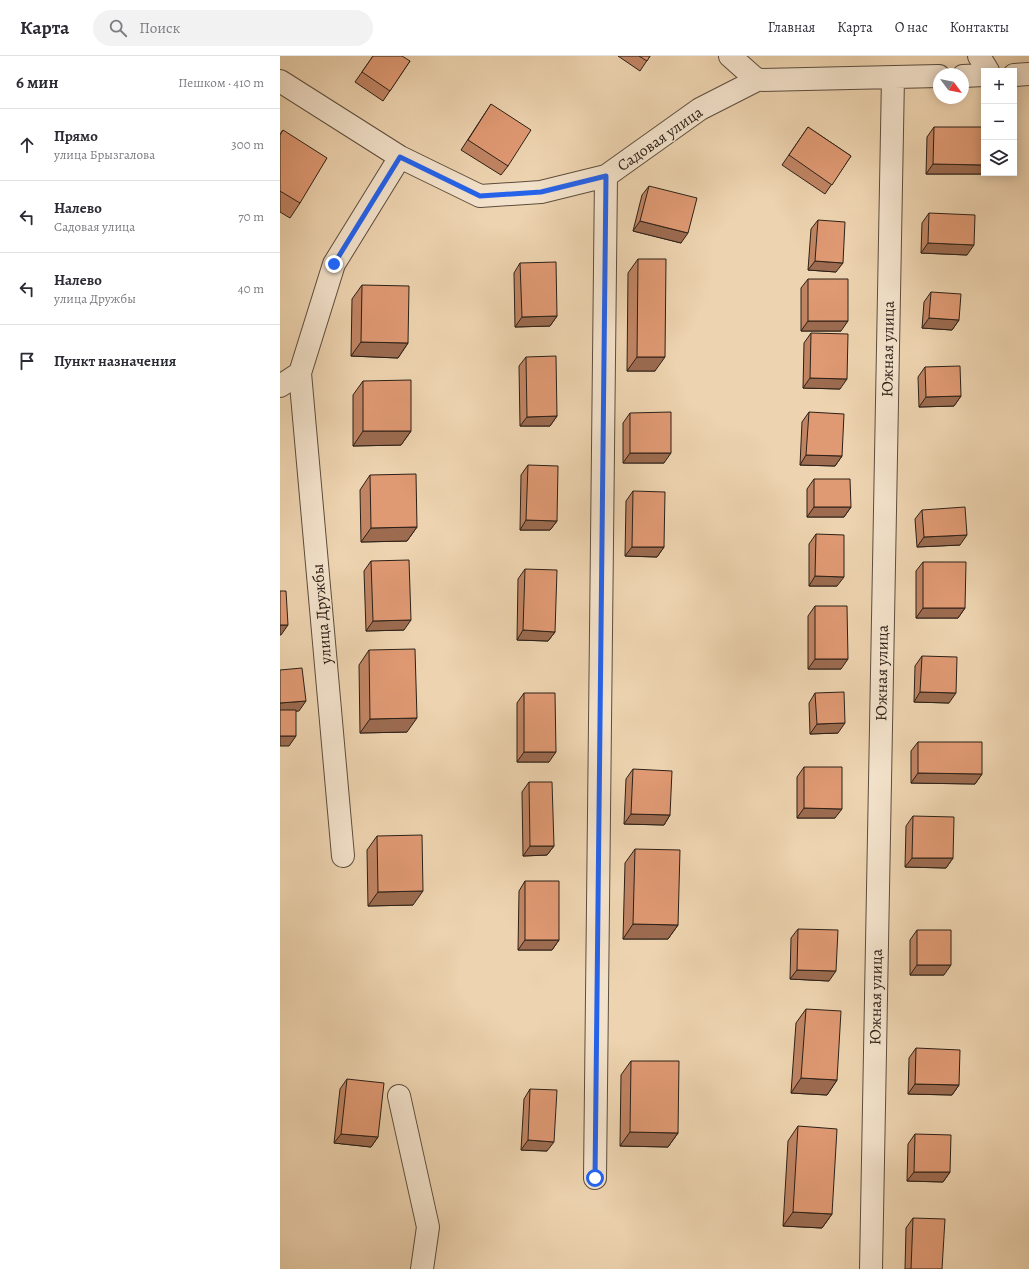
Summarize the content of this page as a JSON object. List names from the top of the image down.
{
  "streets": {
    "street": ["Садовая улица", "Южная улица", "улица Дружбы"]
  },
  "crossings": [
    ["Садовая улица", "улица Дружбы"]
  ],
  "north": "bottom right",
  "page": {
    "header": "Карта",
    "search": "Поиск",
    "nav": [
      "Главная",
      "Карта",
      "О нас",
      "Контакты"
    ],
    "heading": ["6 мин", "Пешком · 410 m"],
    "map_buttons": ["+", "−"],
    "list": [
      ["Прямо", "улица Брызгалова", "300 m"],
      ["Налево", "Садовая улица", "70 m"],
      ["Налево", "улица Дружбы", "40 m"],
      "Пункт назначения"
    ]
  }
}
